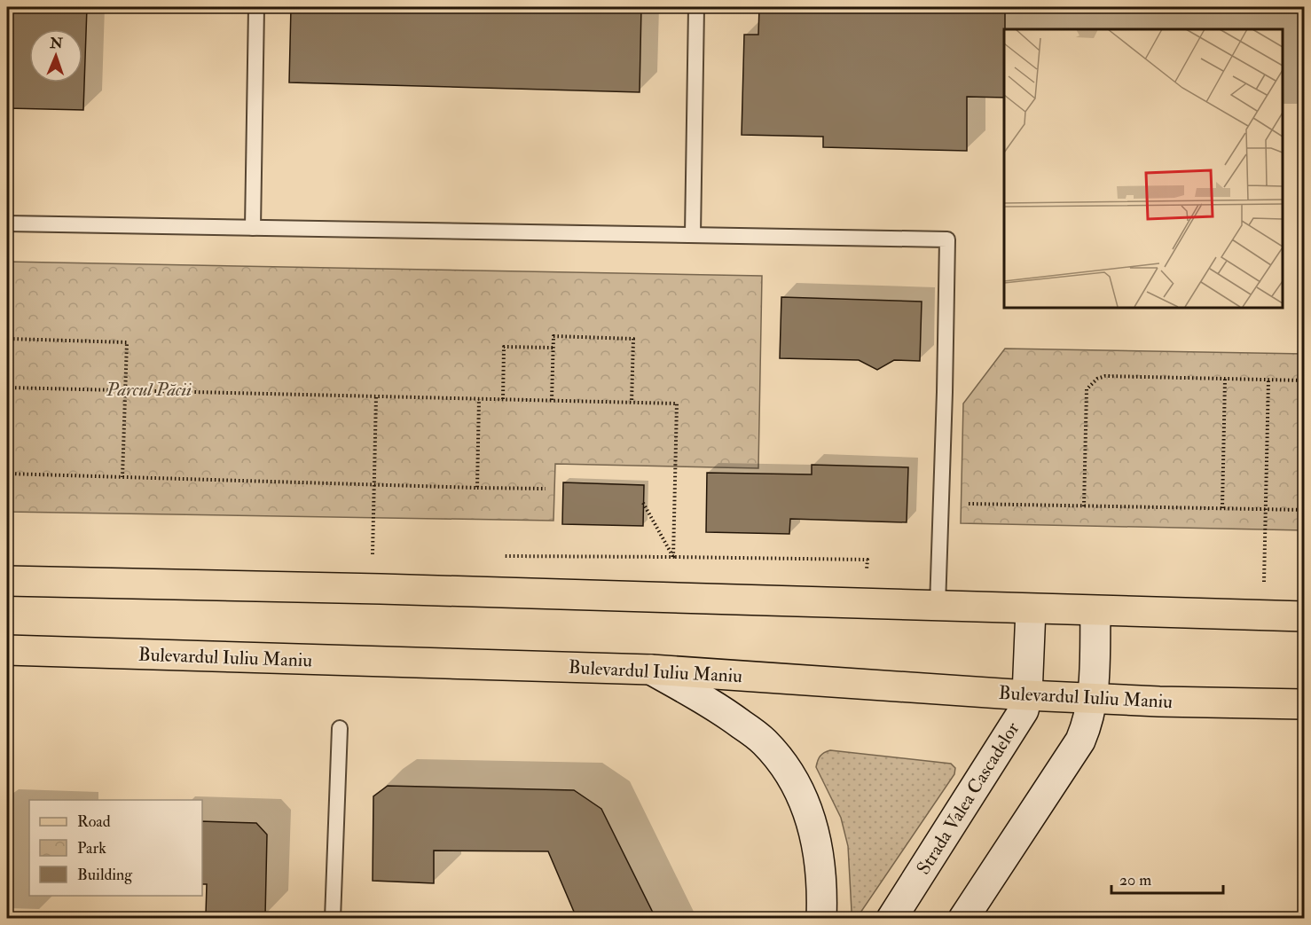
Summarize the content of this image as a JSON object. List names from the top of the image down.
{
  "streets": {
    "main road": ["Bulevardul Iuliu Maniu", "Strada Valea Cascadelor"]
  },
  "crossings": [
    ["Bulevardul Iuliu Maniu", "Strada Valea Cascadelor"]
  ],
  "parks": ["Parcul Păcii"],
  "legend": ["Road", "Park", "Building"],
  "scale_bar": "20 m",
  "north": "top"
}
